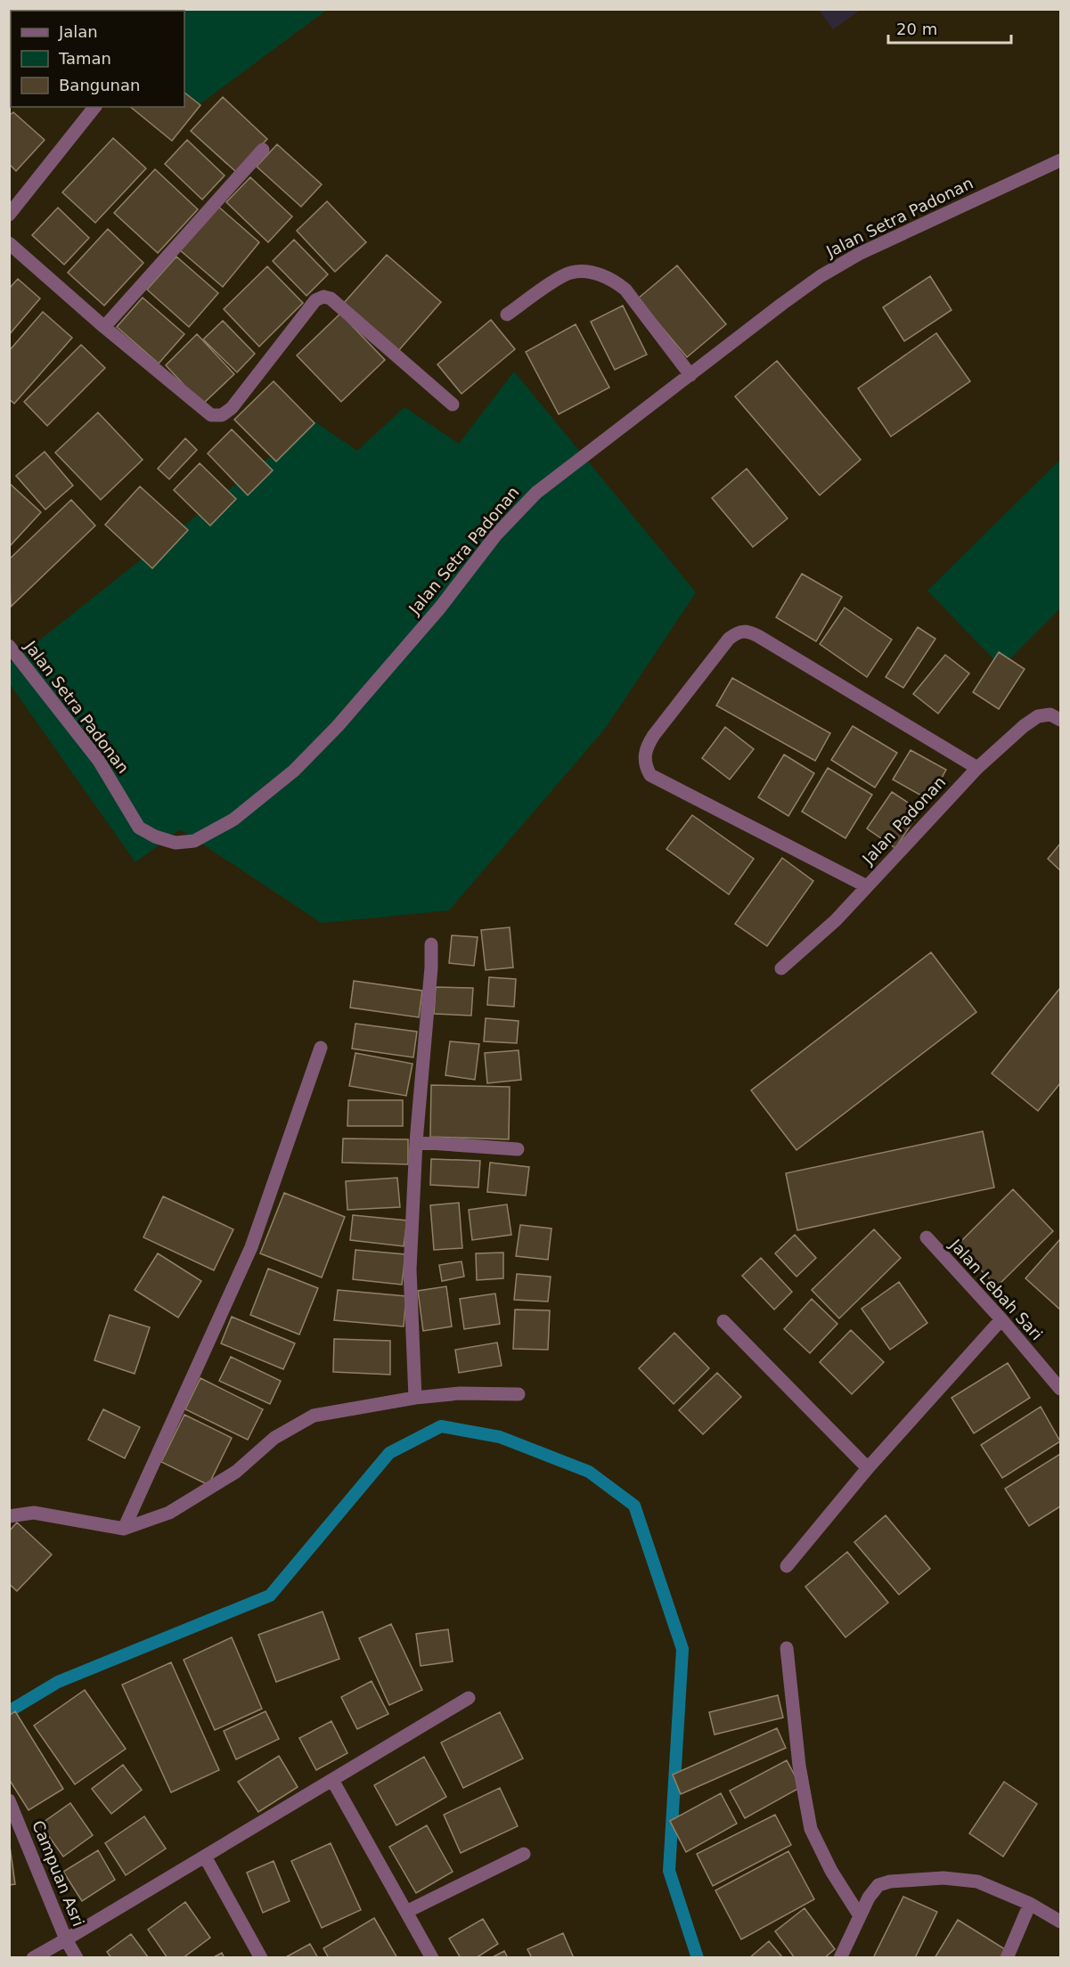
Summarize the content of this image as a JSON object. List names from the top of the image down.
{
  "streets": {
    "street": [
      "Jalan Setra Padonan",
      "Jalan Padonan",
      "Jalan Lebah Sari",
      "Campuan Asri"
    ]
  },
  "legend": ["Jalan", "Taman", "Bangunan"],
  "scale_bar": "20 m"
}
